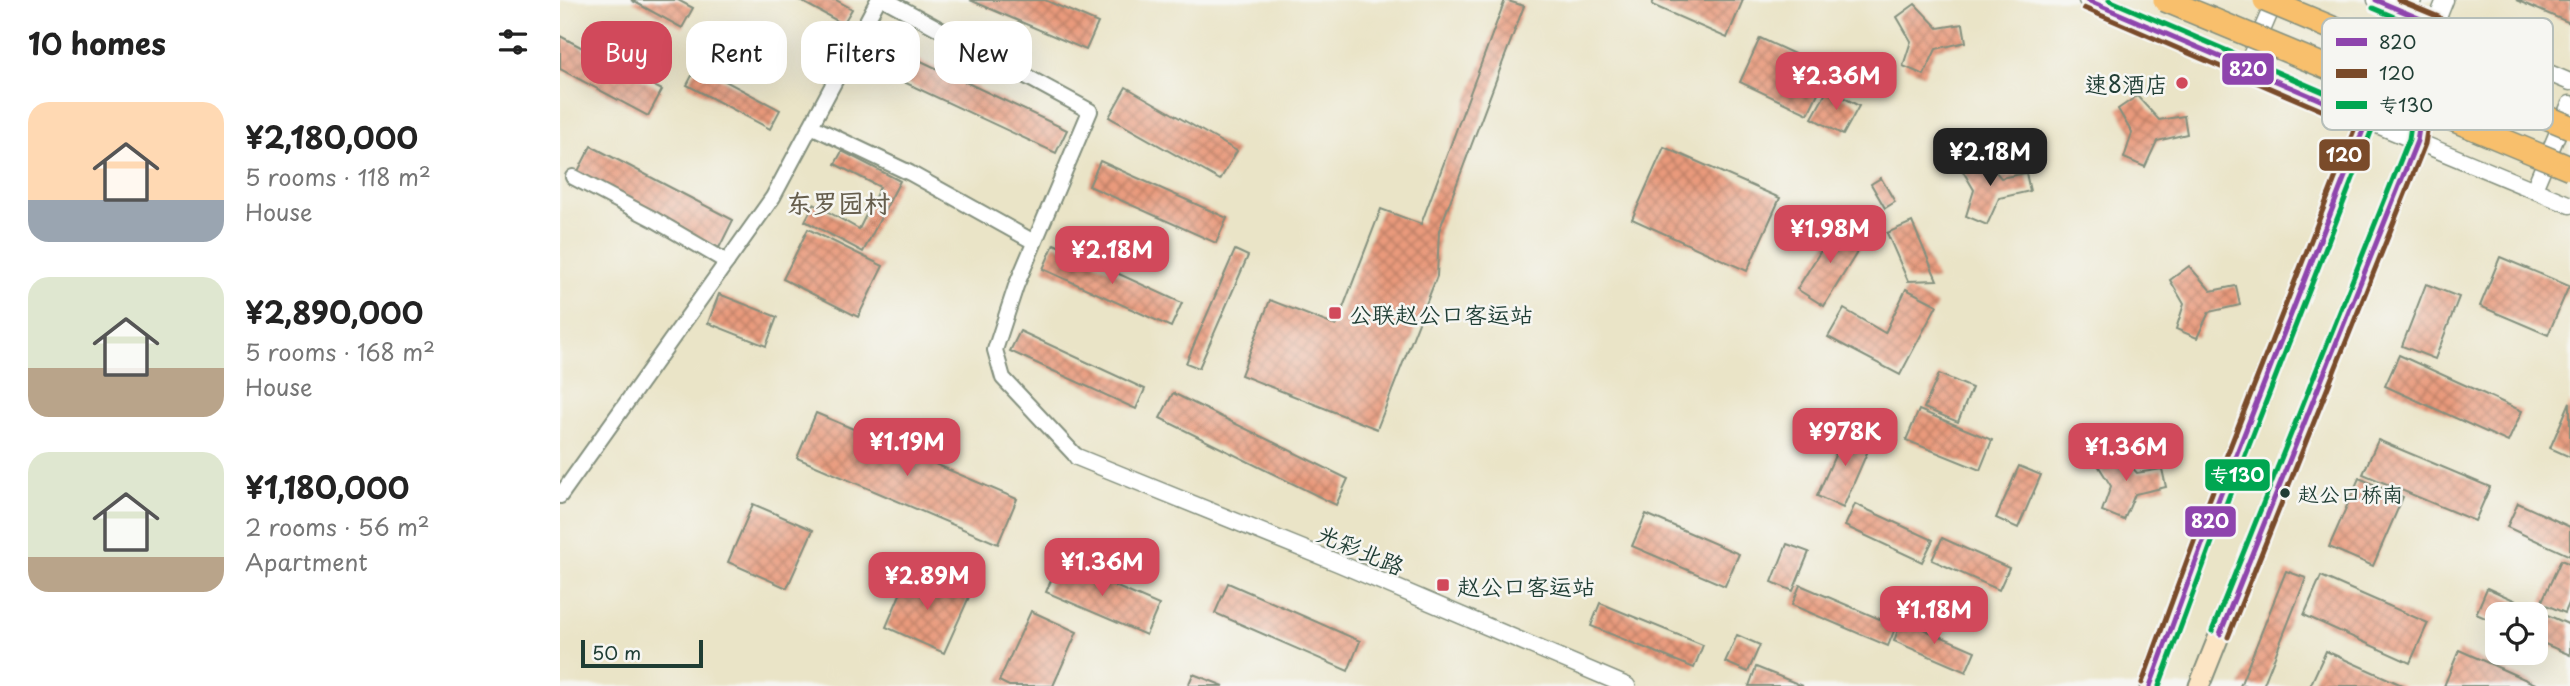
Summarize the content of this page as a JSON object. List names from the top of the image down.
{
  "streets": {
    "street": ["光彩北路"]
  },
  "districts": ["东罗园村"],
  "places": {
    "other": ["速8酒店", "赵公口桥南"],
    "transit": ["公联赵公口客运站", "赵公口客运站"]
  },
  "lines": ["transit line 820", "transit line 120", "transit line 专130"],
  "legend": ["820", "120", "专130"],
  "scale_bar": "50 m",
  "page": {
    "heading": "10 homes",
    "chip": [
      "Buy",
      "Rent",
      "Filters",
      "New"
    ],
    "price": [
      "¥2.36M",
      "¥2.18M",
      "¥1.98M",
      "¥2.18M",
      "¥978K",
      "¥1.19M",
      "¥1.36M",
      "¥1.36M",
      "¥2.89M",
      "¥1.18M"
    ],
    "list": [
      {
        "name": "¥2,180,000",
        "note": "5 rooms · 118 m² · House"
      },
      {
        "name": "¥2,890,000",
        "note": "5 rooms · 168 m² · House"
      },
      {
        "name": "¥1,180,000",
        "note": "2 rooms · 56 m² · Apartment"
      }
    ],
    "scale": "50 m"
  }
}
